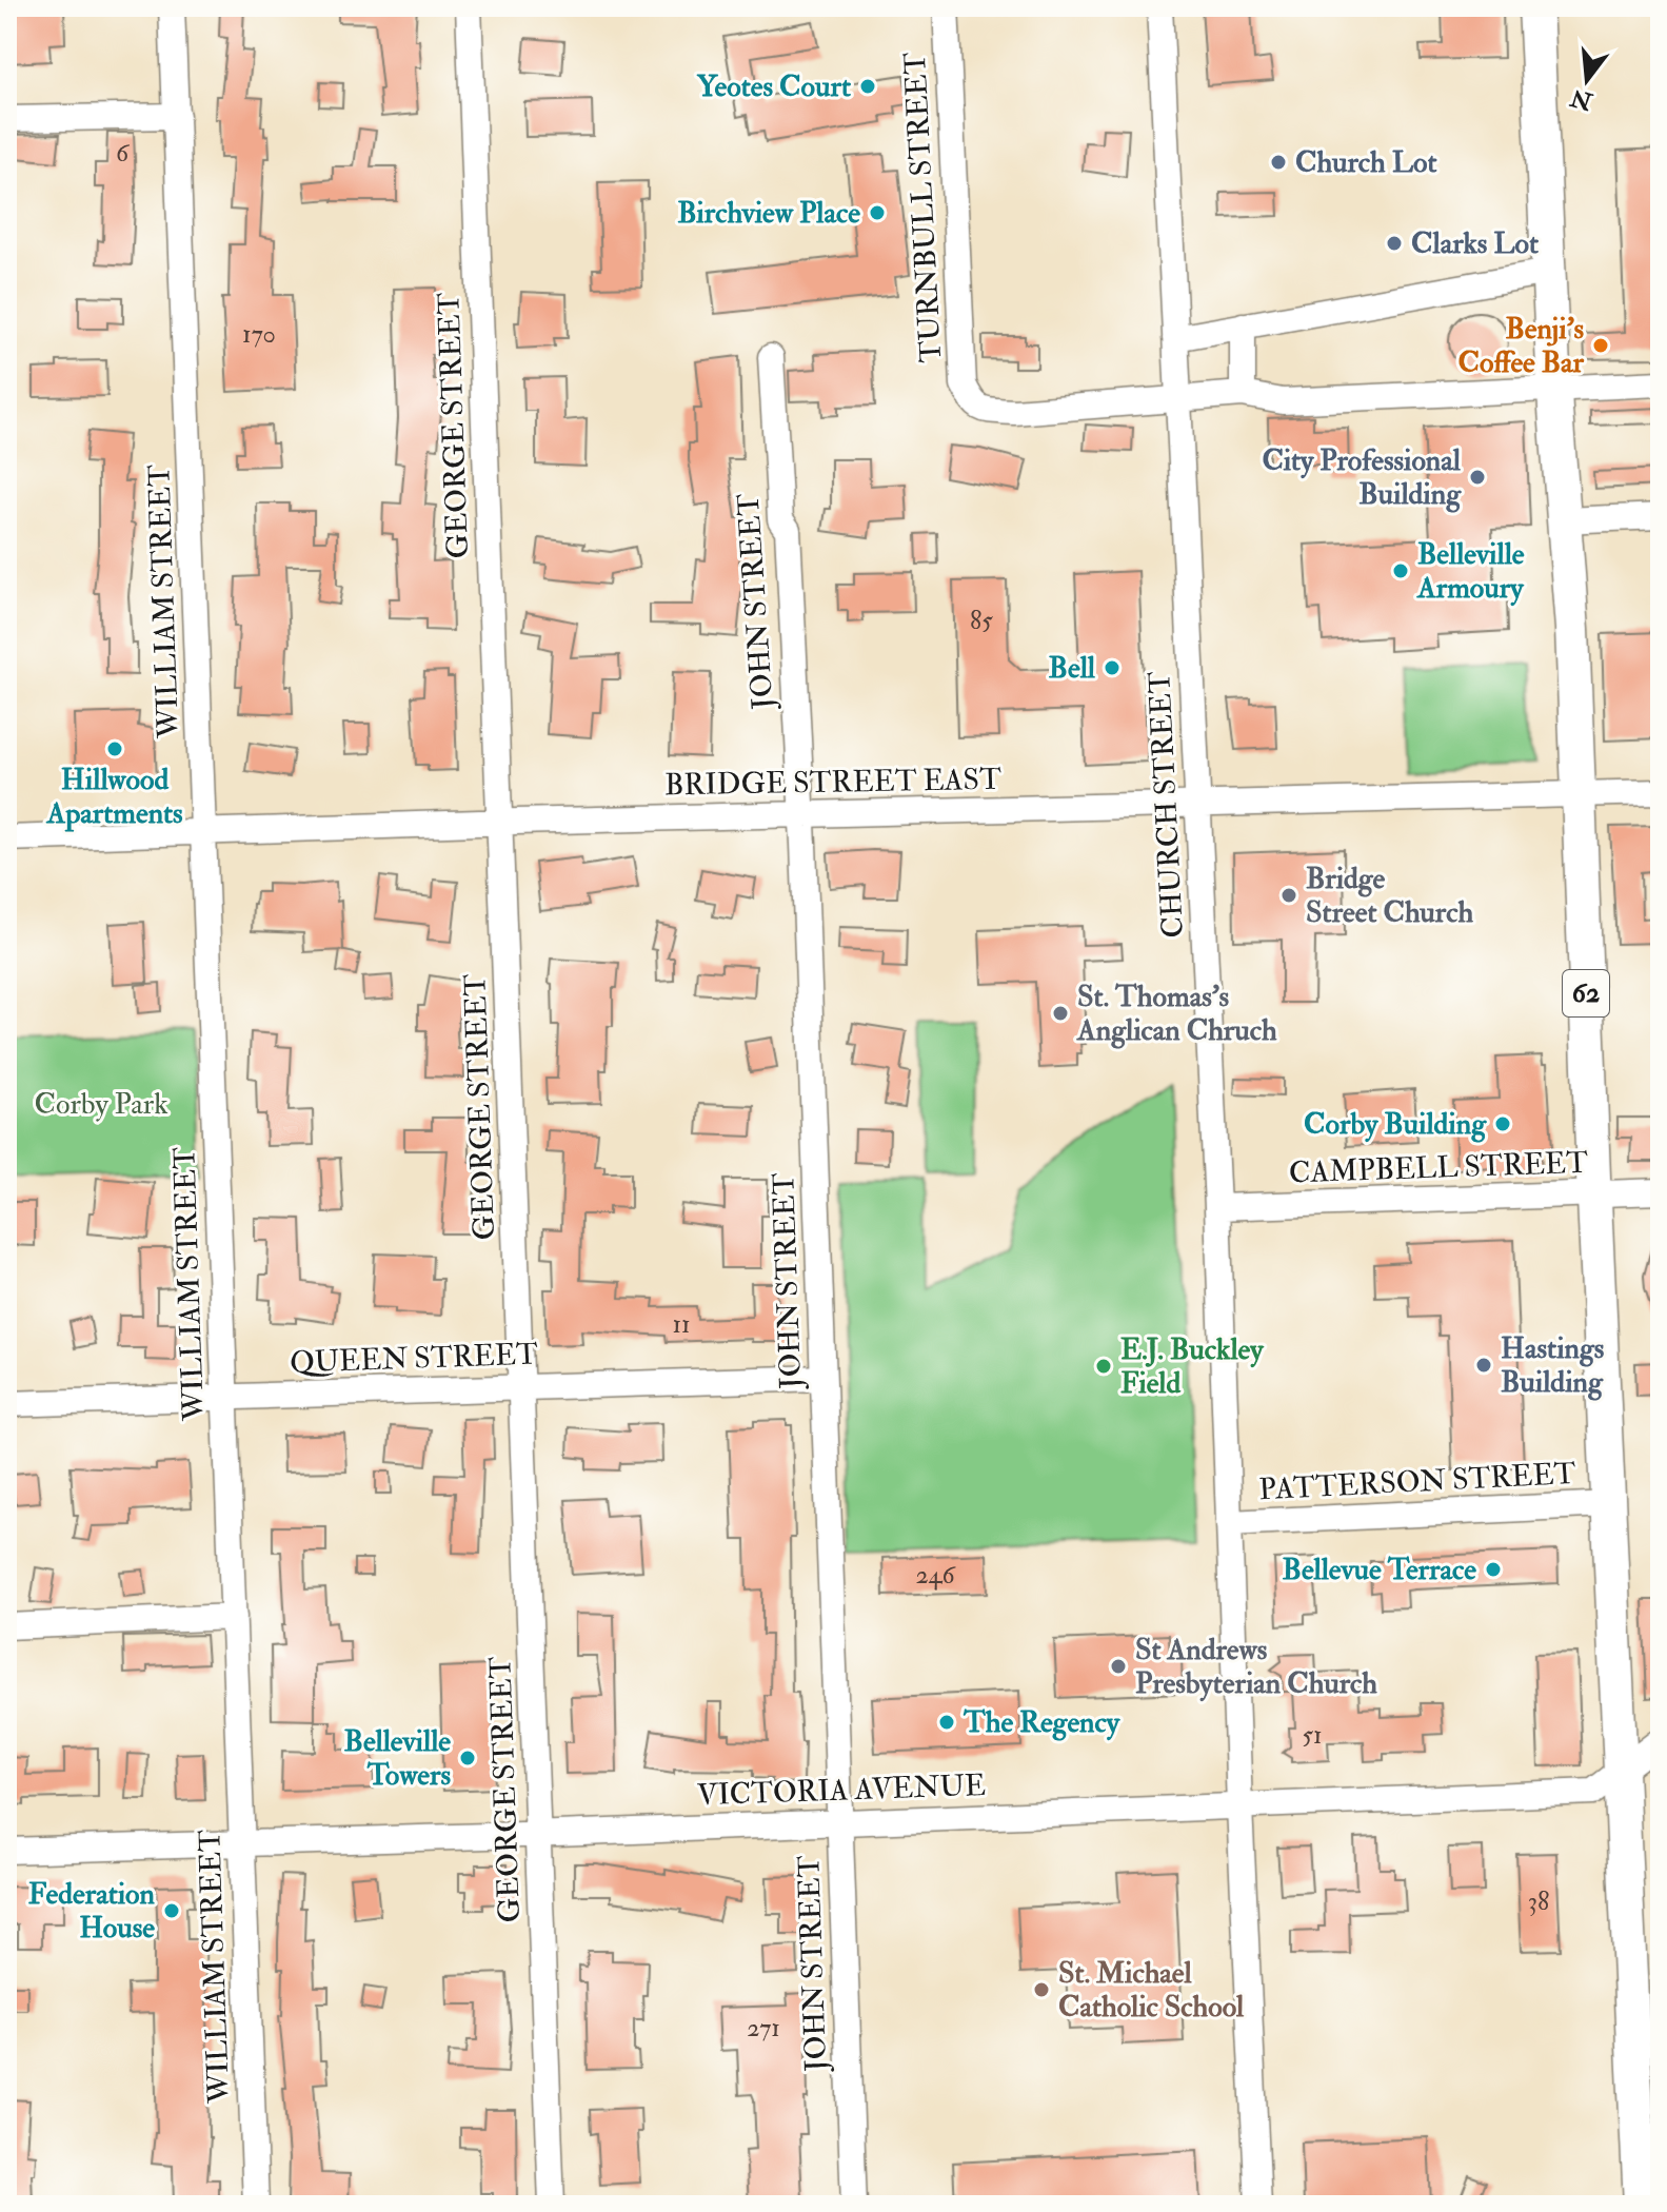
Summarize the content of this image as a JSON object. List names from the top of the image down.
{
  "streets": {
    "main road": ["62"],
    "street": [
      "TURNBULL STREET",
      "GEORGE STREET",
      "WILLIAM STREET",
      "JOHN STREET",
      "BRIDGE STREET EAST",
      "CHURCH STREET",
      "CAMPBELL STREET",
      "QUEEN STREET",
      "PATTERSON STREET",
      "VICTORIA AVENUE"
    ]
  },
  "crossings": [
    ["TURNBULL STREET", "CHURCH STREET"],
    ["GEORGE STREET", "BRIDGE STREET EAST"],
    ["GEORGE STREET", "QUEEN STREET"],
    ["GEORGE STREET", "VICTORIA AVENUE"],
    ["WILLIAM STREET", "BRIDGE STREET EAST"],
    ["WILLIAM STREET", "QUEEN STREET"],
    ["WILLIAM STREET", "VICTORIA AVENUE"],
    ["JOHN STREET", "BRIDGE STREET EAST"],
    ["JOHN STREET", "QUEEN STREET"],
    ["JOHN STREET", "VICTORIA AVENUE"],
    ["BRIDGE STREET EAST", "CHURCH STREET"],
    ["BRIDGE STREET EAST", "62"],
    ["CHURCH STREET", "CAMPBELL STREET"],
    ["CHURCH STREET", "PATTERSON STREET"],
    ["CHURCH STREET", "VICTORIA AVENUE"],
    ["62", "CAMPBELL STREET"],
    ["62", "PATTERSON STREET"],
    ["62", "VICTORIA AVENUE"]
  ],
  "parks": ["Corby Park"],
  "places": [
    "Yeotes Court",
    "Church Lot",
    "Birchview Place",
    "Clarks Lot",
    "Benji’s Coffee Bar",
    "City Professional Building",
    "Belleville Armoury",
    "Bell",
    "Hillwood Apartments",
    "Bridge Street Church",
    "St. Thomas's Anglican Chruch",
    "Corby Building",
    "Hastings Building",
    "E.J. Buckley Field",
    "Bellevue Terrace",
    "St Andrews Presbyterian Church",
    "The Regency",
    "Belleville Towers",
    "Federation House",
    "St. Michael Catholic School"
  ],
  "house_numbers": [
    "6",
    "170",
    "85",
    "11",
    "246",
    "51",
    "38",
    "271"
  ],
  "north": "bottom"
}
